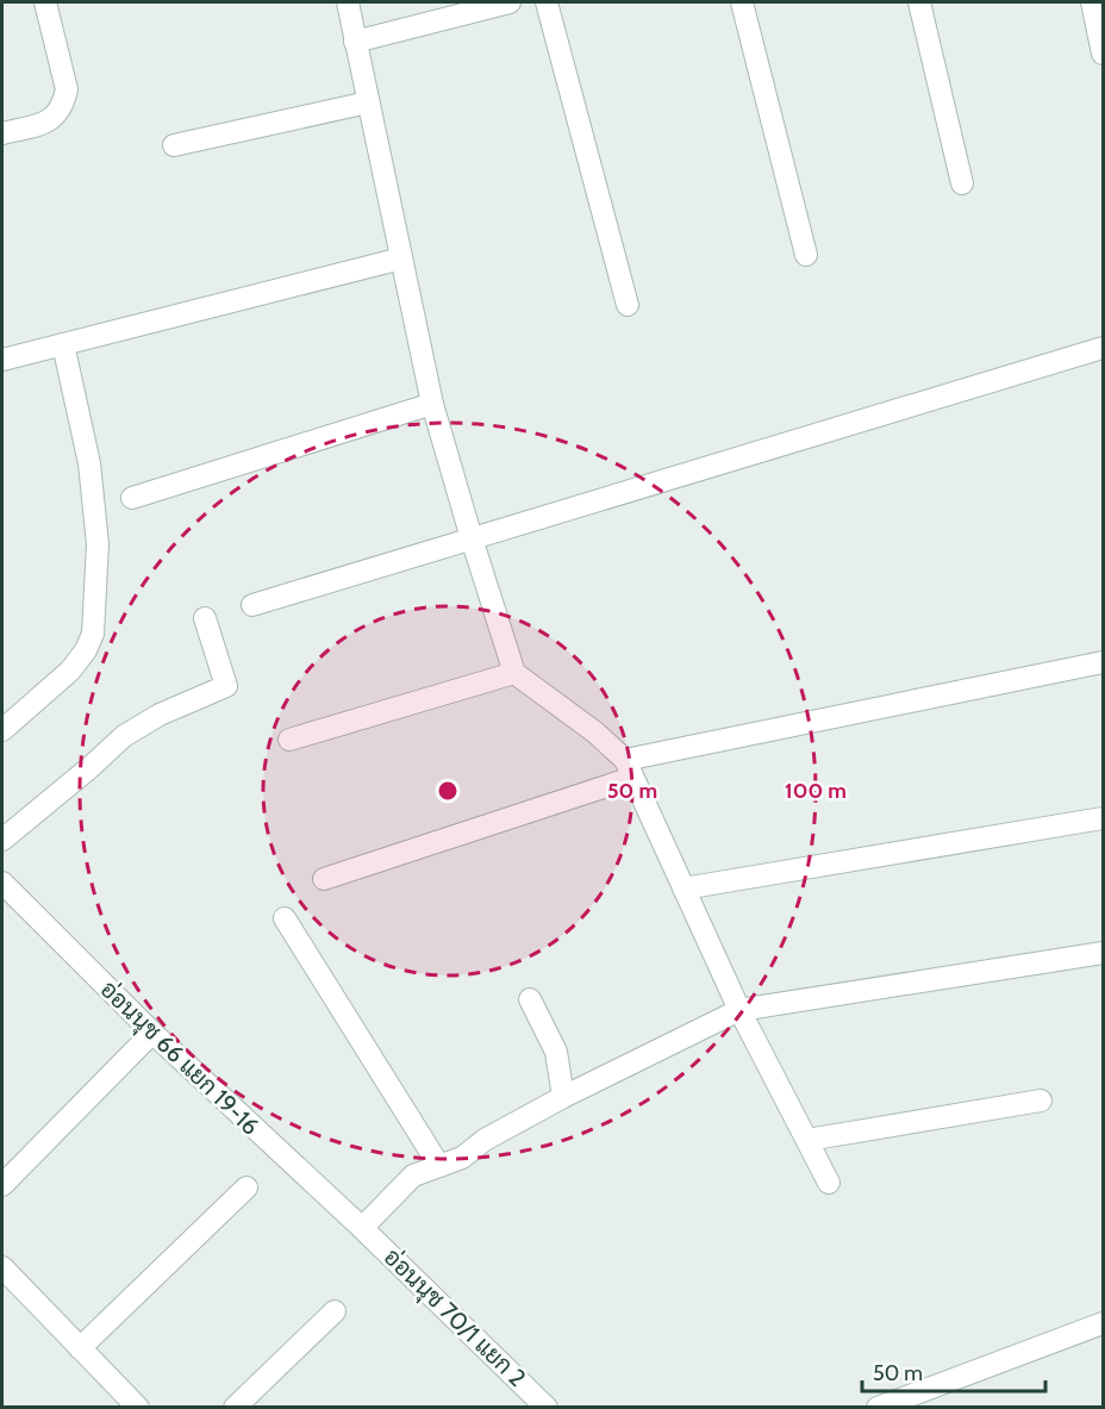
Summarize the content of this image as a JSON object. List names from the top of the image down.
{
  "streets": {
    "street": ["อ่อนนุช 66 แยก 19-16", "อ่อนนุช 70/1 แยก 2"]
  },
  "crossings": [
    ["อ่อนนุช 66 แยก 19-16", "อ่อนนุช 70/1 แยก 2"]
  ],
  "scale_bar": "50 m",
  "rings": ["50 m", "100 m"]
}
